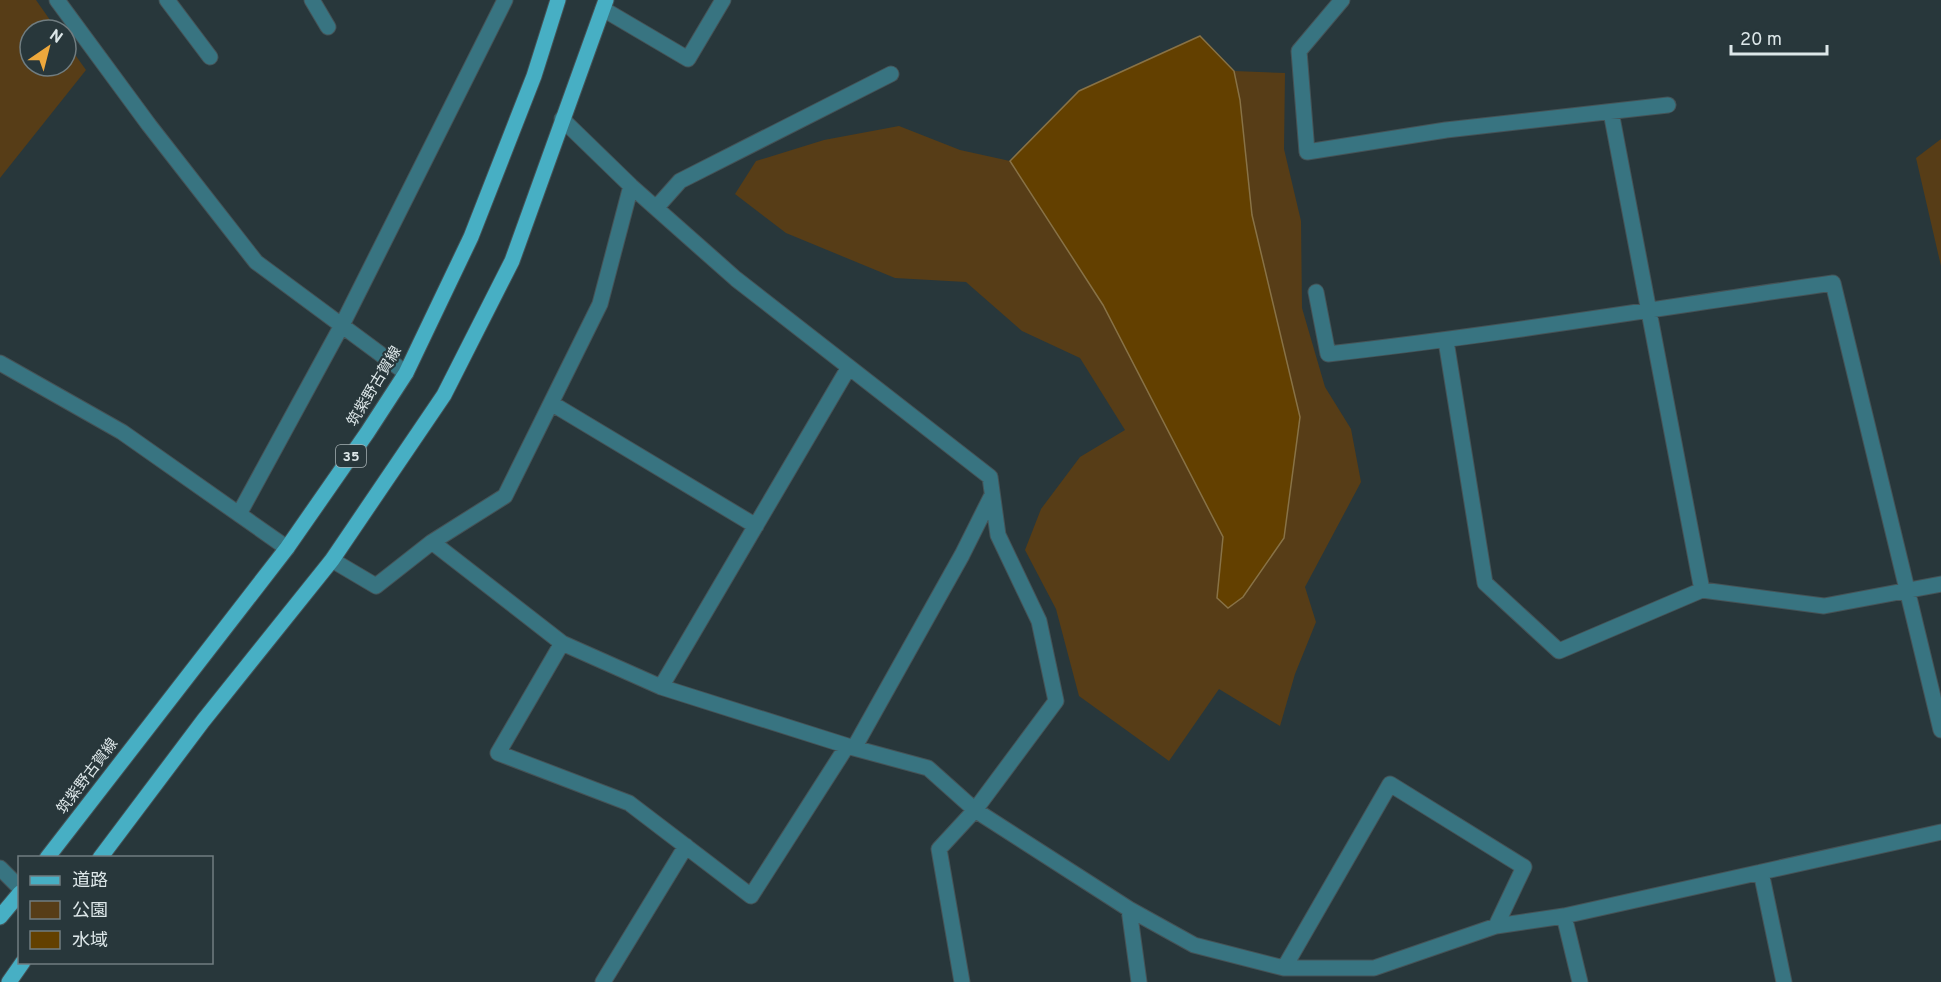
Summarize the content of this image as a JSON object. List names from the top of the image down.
{
  "streets": {
    "main road": ["筑紫野古賀線", "35"]
  },
  "legend": ["道路", "公園", "水域"],
  "scale_bar": "20 m",
  "north": "top right"
}
